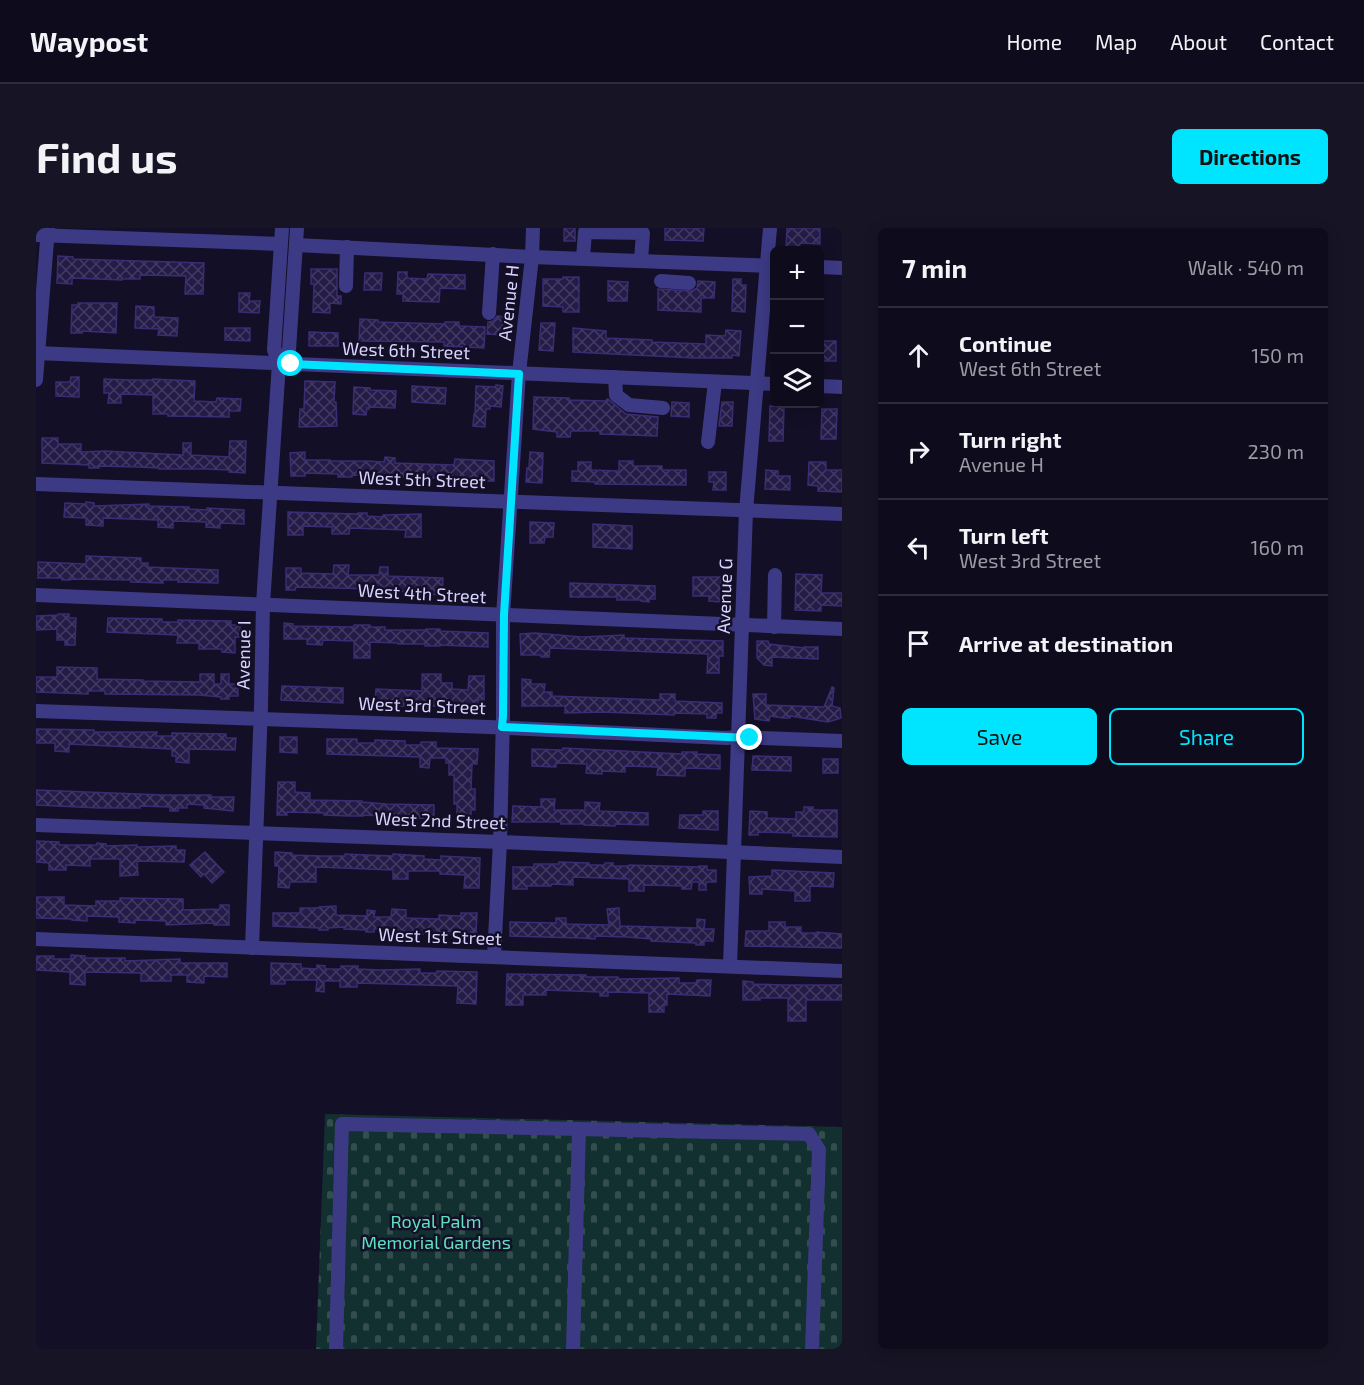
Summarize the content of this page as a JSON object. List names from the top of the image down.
{
  "streets": {
    "street": [
      "Avenue H",
      "West 6th Street",
      "West 5th Street",
      "West 4th Street",
      "Avenue G",
      "Avenue I",
      "West 3rd Street",
      "West 2nd Street",
      "West 1st Street"
    ]
  },
  "crossings": [
    ["Avenue H", "West 6th Street"],
    ["Avenue H", "West 5th Street"],
    ["Avenue H", "West 4th Street"],
    ["Avenue H", "West 3rd Street"],
    ["Avenue H", "West 2nd Street"],
    ["Avenue H", "West 1st Street"],
    ["West 6th Street", "Avenue G"],
    ["West 6th Street", "Avenue I"],
    ["West 5th Street", "Avenue G"],
    ["West 5th Street", "Avenue I"],
    ["West 4th Street", "Avenue G"],
    ["West 4th Street", "Avenue I"],
    ["Avenue G", "West 3rd Street"],
    ["Avenue G", "West 2nd Street"],
    ["Avenue G", "West 1st Street"],
    ["Avenue I", "West 3rd Street"],
    ["Avenue I", "West 2nd Street"],
    ["Avenue I", "West 1st Street"]
  ],
  "parks": ["Royal Palm Memorial Gardens"],
  "page": {
    "header": "Waypost",
    "nav": [
      "Home",
      "Map",
      "About",
      "Contact"
    ],
    "buttons": [
      "Directions",
      ["Save", "Share"]
    ],
    "title": "Find us",
    "heading": ["7 min", "Walk · 540 m"],
    "map_buttons": ["+", "−"],
    "list": [
      ["Continue", "West 6th Street", "150 m"],
      ["Turn right", "Avenue H", "230 m"],
      ["Turn left", "West 3rd Street", "160 m"],
      "Arrive at destination"
    ]
  }
}
